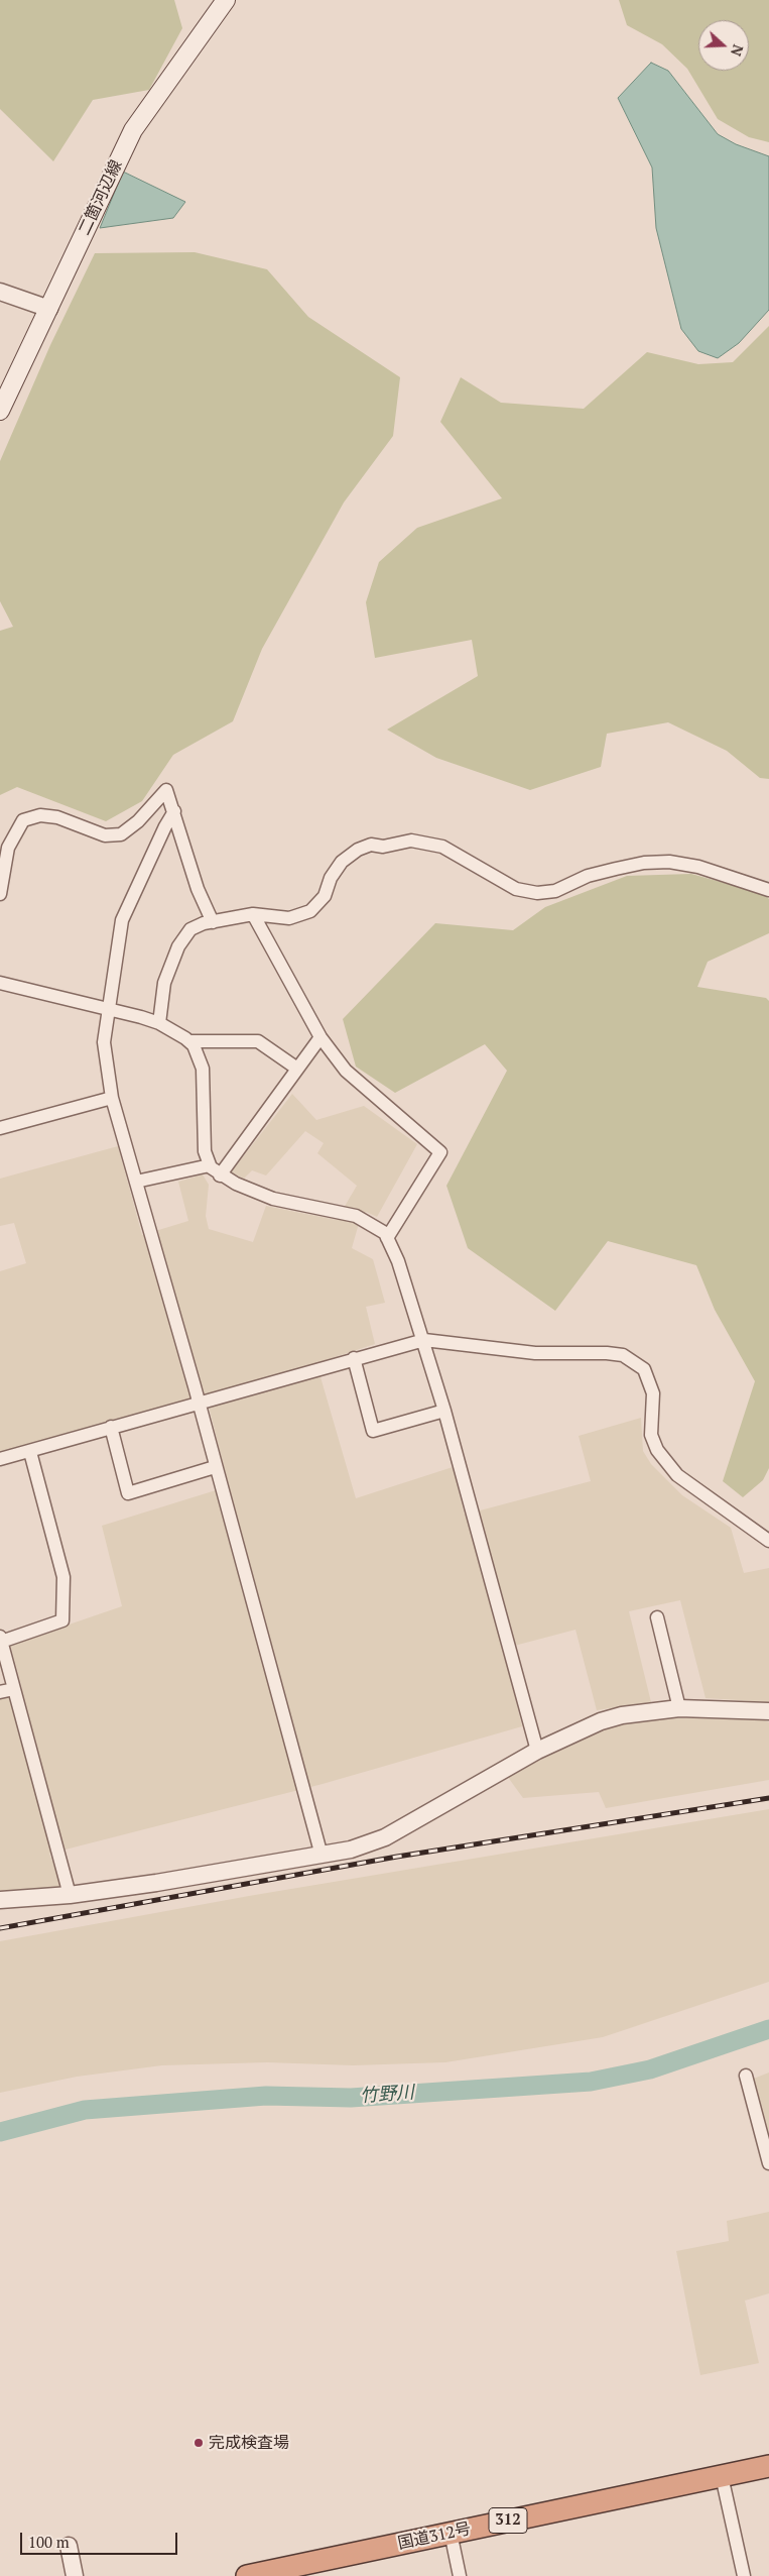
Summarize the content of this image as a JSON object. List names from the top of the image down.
{
  "streets": {
    "highway": ["312", "国道312号"],
    "main road": ["二箇河辺線"]
  },
  "water": ["竹野川"],
  "places": ["完成検査場"],
  "scale_bar": "100 m",
  "north": "right"
}
